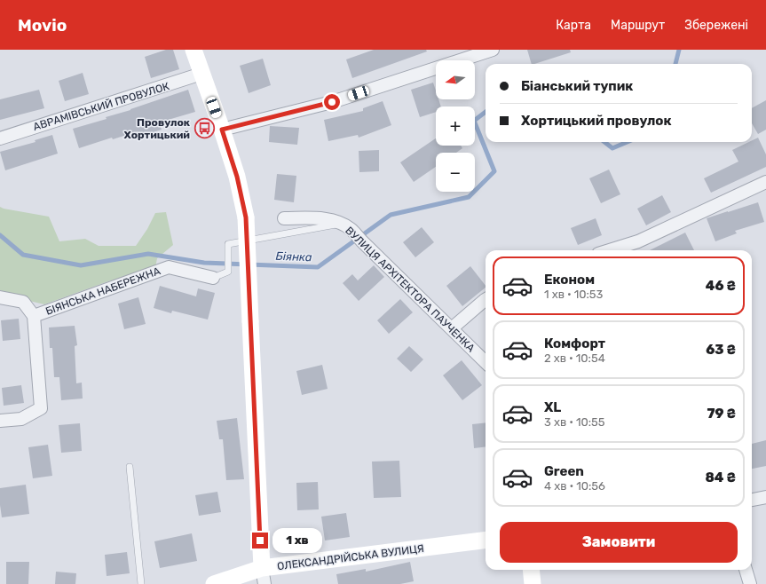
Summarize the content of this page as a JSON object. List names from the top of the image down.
{
  "streets": {
    "street": [
      "АВРАМІВСЬКИЙ ПРОВУЛОК",
      "ВУЛИЦЯ АРХІТЕКТОРА ПАУЧЕНКА",
      "БІЯНСЬКА НАБЕРЕЖНА",
      "ОЛЕКСАНДРІЙСЬКА ВУЛИЦЯ"
    ]
  },
  "water": ["Біянка"],
  "places": {
    "bus stop": ["Провулок Хортицький"]
  },
  "north": "left",
  "page": {
    "header": "Movio",
    "nav": ["Карта", "Маршрут", "Збережені"],
    "map_buttons": ["+", "−"],
    "banner": ["Біанський тупик", "Хортицький провулок"],
    "list": [
      {
        "name": "Економ",
        "note": "1 хв · 10:53",
        "value": "46 ₴"
      },
      {
        "name": "Комфорт",
        "note": "2 хв · 10:54",
        "value": "63 ₴"
      },
      {
        "name": "XL",
        "note": "3 хв · 10:55",
        "value": "79 ₴"
      },
      {
        "name": "Green",
        "note": "4 хв · 10:56",
        "value": "84 ₴"
      }
    ],
    "buttons": "Замовити",
    "bubble": "1 хв"
  }
}
